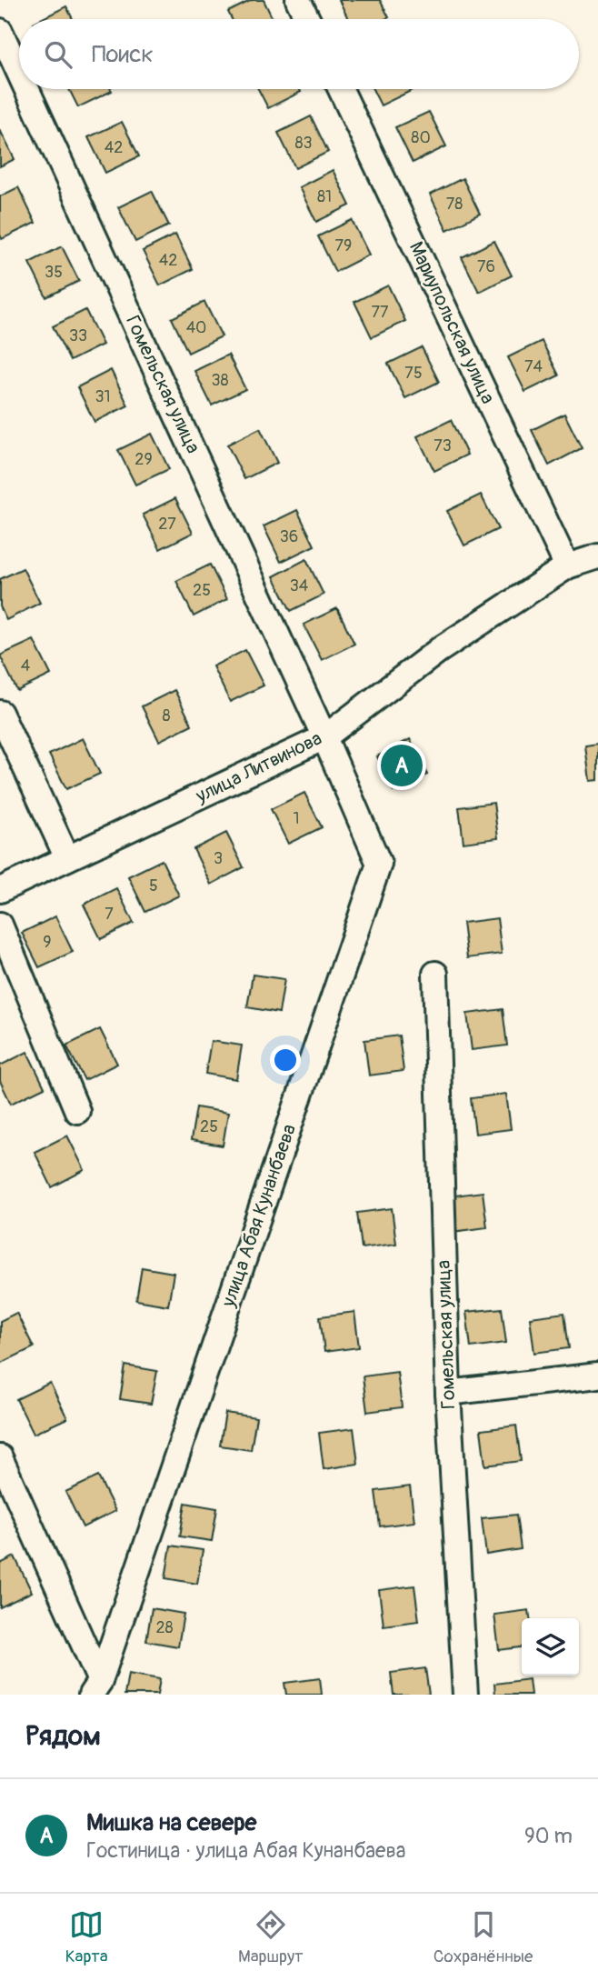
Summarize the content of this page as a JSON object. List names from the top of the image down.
{
  "streets": {
    "street": [
      "Мариупольская улица",
      "Гомельская улица",
      "улица Литвинова",
      "улица Абая Кунанбаева"
    ]
  },
  "crossings": [
    ["Мариупольская улица", "улица Литвинова"],
    ["Гомельская улица", "улица Литвинова"],
    ["Гомельская улица", "улица Абая Кунанбаева"],
    ["улица Литвинова", "улица Абая Кунанбаева"]
  ],
  "house_numbers": [
    "80",
    "83",
    "42",
    "81",
    "78",
    "79",
    "42",
    "76",
    "35",
    "77",
    "40",
    "33",
    "74",
    "75",
    "38",
    "31",
    "73",
    "29",
    "27",
    "36",
    "34",
    "25",
    "4",
    "8",
    "1",
    "3",
    "5",
    "7",
    "9",
    "25",
    "28"
  ],
  "page": {
    "search": "Поиск",
    "pins": "A",
    "heading": "Рядом",
    "list": [
      {
        "mark": "A",
        "name": "Мишка на севере",
        "note": "Гостиница · улица Абая Кунанбаева",
        "value": "90 m"
      }
    ],
    "nav": ["Карта", "Маршрут", "Сохранённые"]
  }
}
